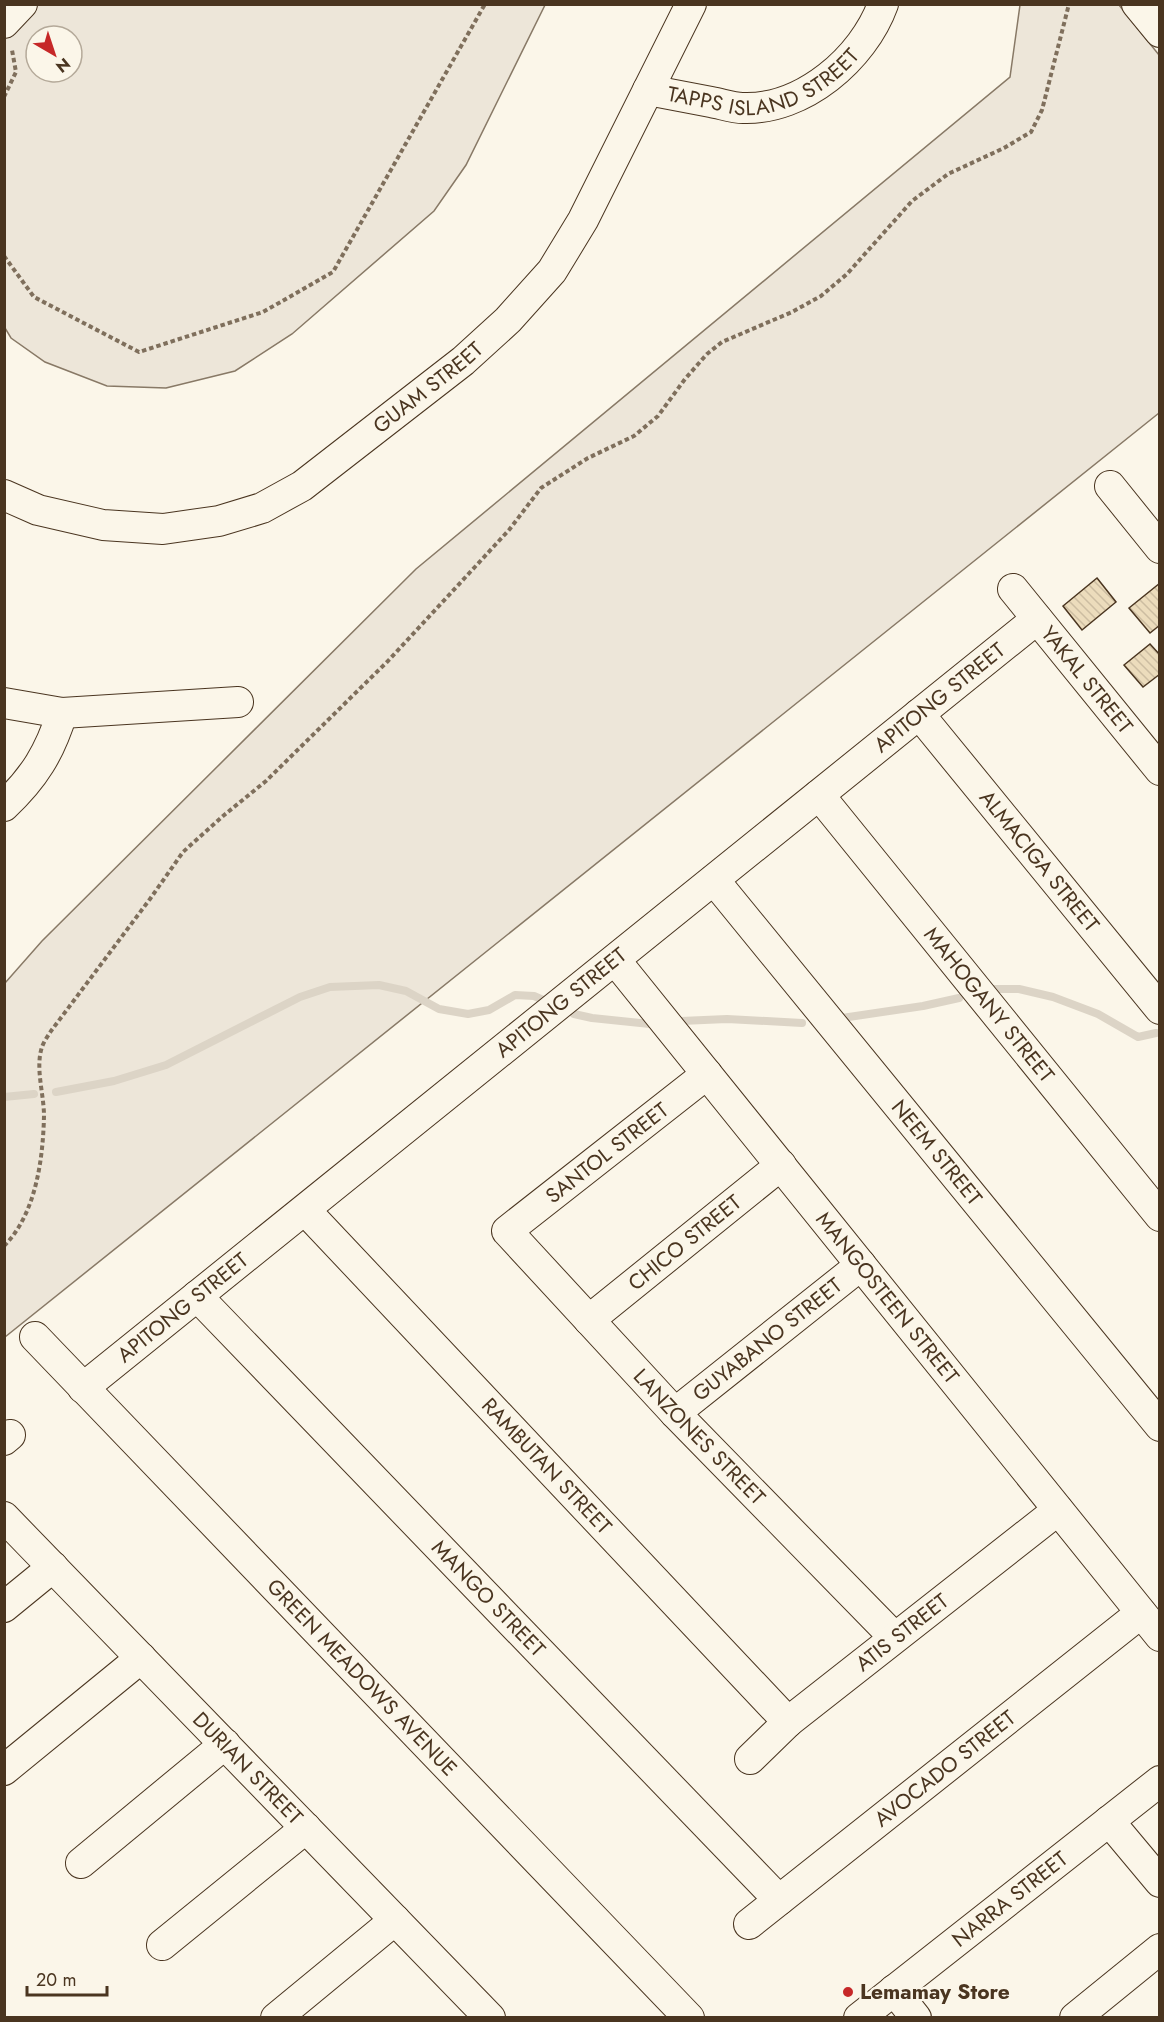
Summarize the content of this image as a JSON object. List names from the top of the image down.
{
  "streets": {
    "street": [
      "TAPPS ISLAND STREET",
      "GUAM STREET",
      "YAKAL STREET",
      "APITONG STREET",
      "ALMACIGA STREET",
      "MAHOGANY STREET",
      "SANTOL STREET",
      "NEEM STREET",
      "CHICO STREET",
      "MANGOSTEEN STREET",
      "GUYABANO STREET",
      "LANZONES STREET",
      "RAMBUTAN STREET",
      "MANGO STREET",
      "ATIS STREET",
      "GREEN MEADOWS AVENUE",
      "DURIAN STREET",
      "AVOCADO STREET",
      "NARRA STREET"
    ]
  },
  "crossings": [
    ["TAPPS ISLAND STREET", "GUAM STREET"],
    ["YAKAL STREET", "APITONG STREET"],
    ["APITONG STREET", "ALMACIGA STREET"],
    ["APITONG STREET", "MAHOGANY STREET"],
    ["APITONG STREET", "NEEM STREET"],
    ["APITONG STREET", "MANGOSTEEN STREET"],
    ["APITONG STREET", "RAMBUTAN STREET"],
    ["APITONG STREET", "MANGO STREET"],
    ["APITONG STREET", "GREEN MEADOWS AVENUE"],
    ["SANTOL STREET", "MANGOSTEEN STREET"],
    ["SANTOL STREET", "LANZONES STREET"],
    ["CHICO STREET", "MANGOSTEEN STREET"],
    ["CHICO STREET", "LANZONES STREET"],
    ["MANGOSTEEN STREET", "GUYABANO STREET"],
    ["MANGOSTEEN STREET", "ATIS STREET"],
    ["MANGOSTEEN STREET", "AVOCADO STREET"],
    ["GUYABANO STREET", "LANZONES STREET"],
    ["LANZONES STREET", "ATIS STREET"],
    ["RAMBUTAN STREET", "ATIS STREET"],
    ["MANGO STREET", "AVOCADO STREET"]
  ],
  "places": ["Lemamay Store"],
  "scale_bar": "20 m",
  "north": "bottom right"
}
